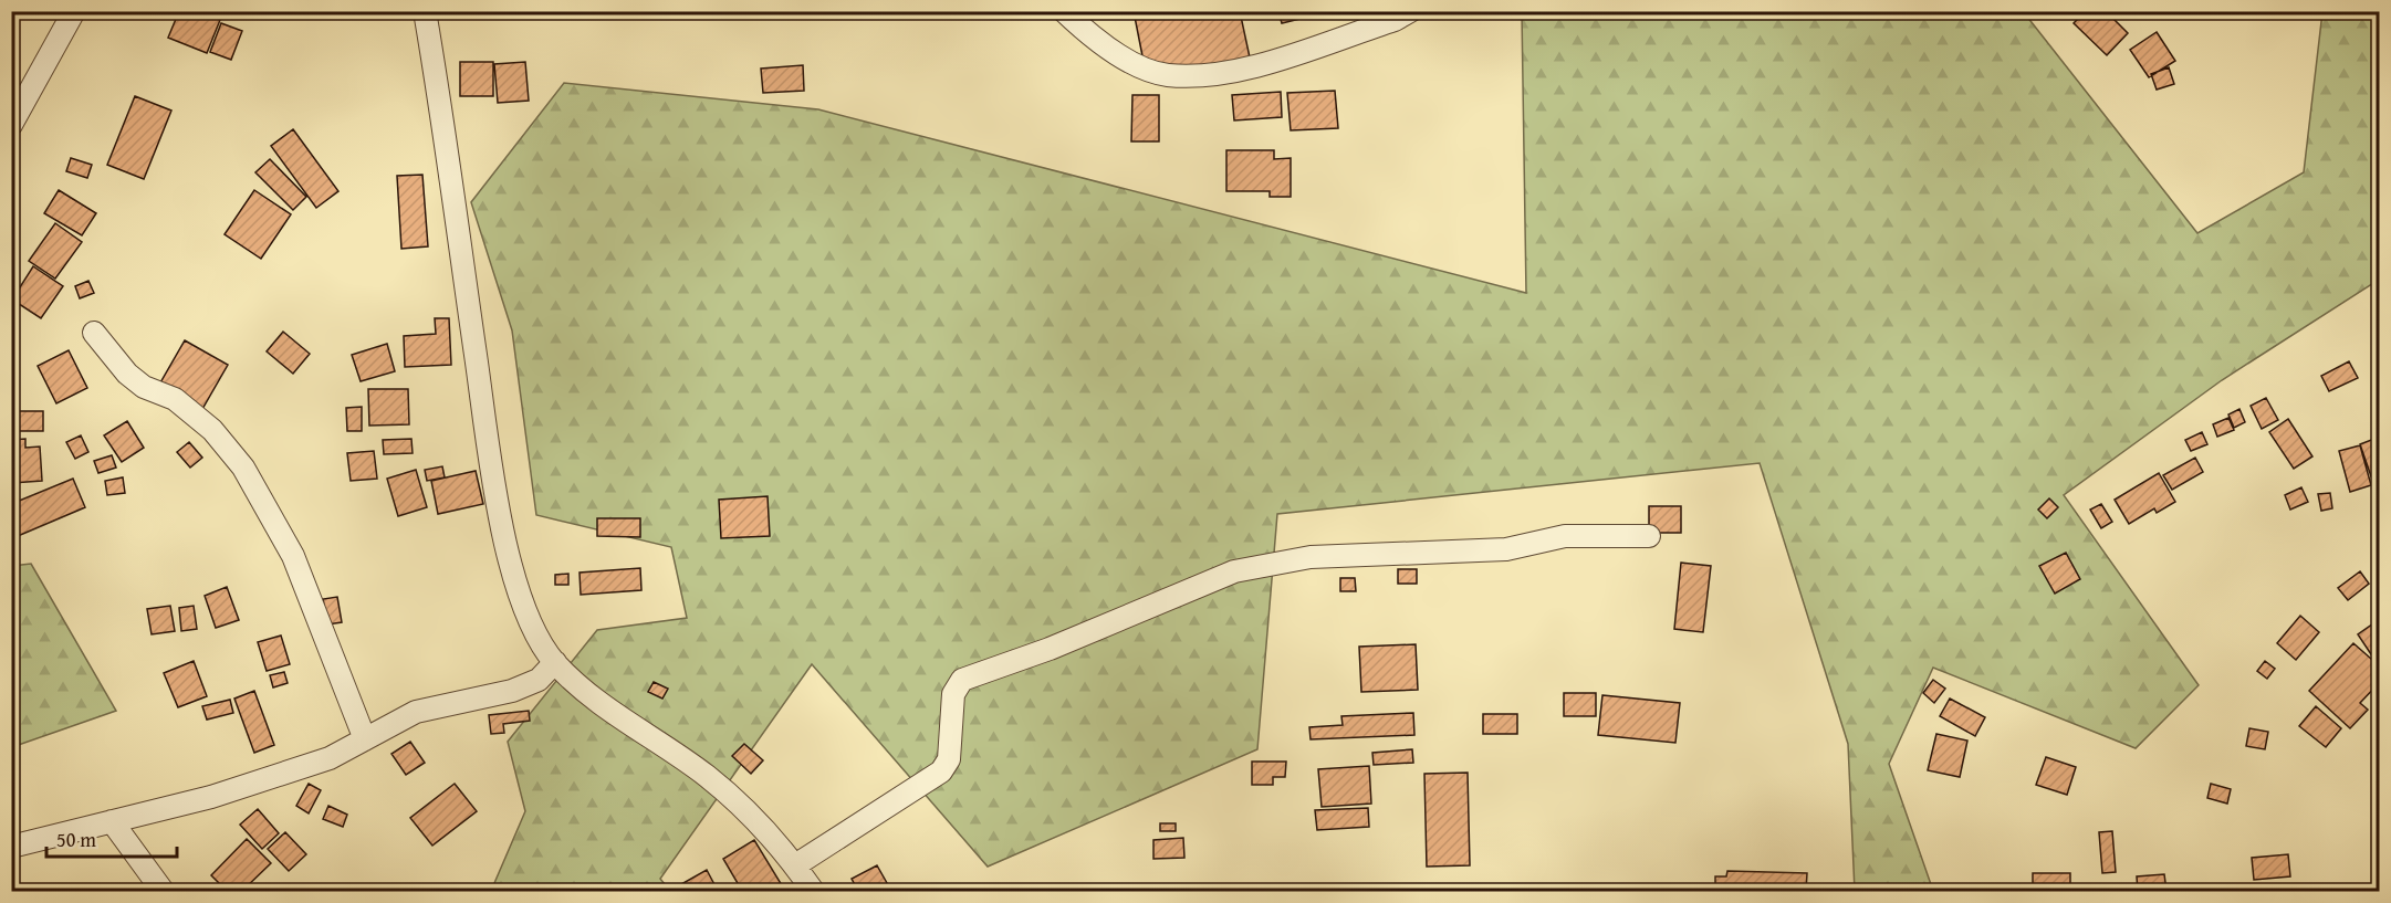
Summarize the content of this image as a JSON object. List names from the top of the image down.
{
  "scale_bar": "50 m"
}
